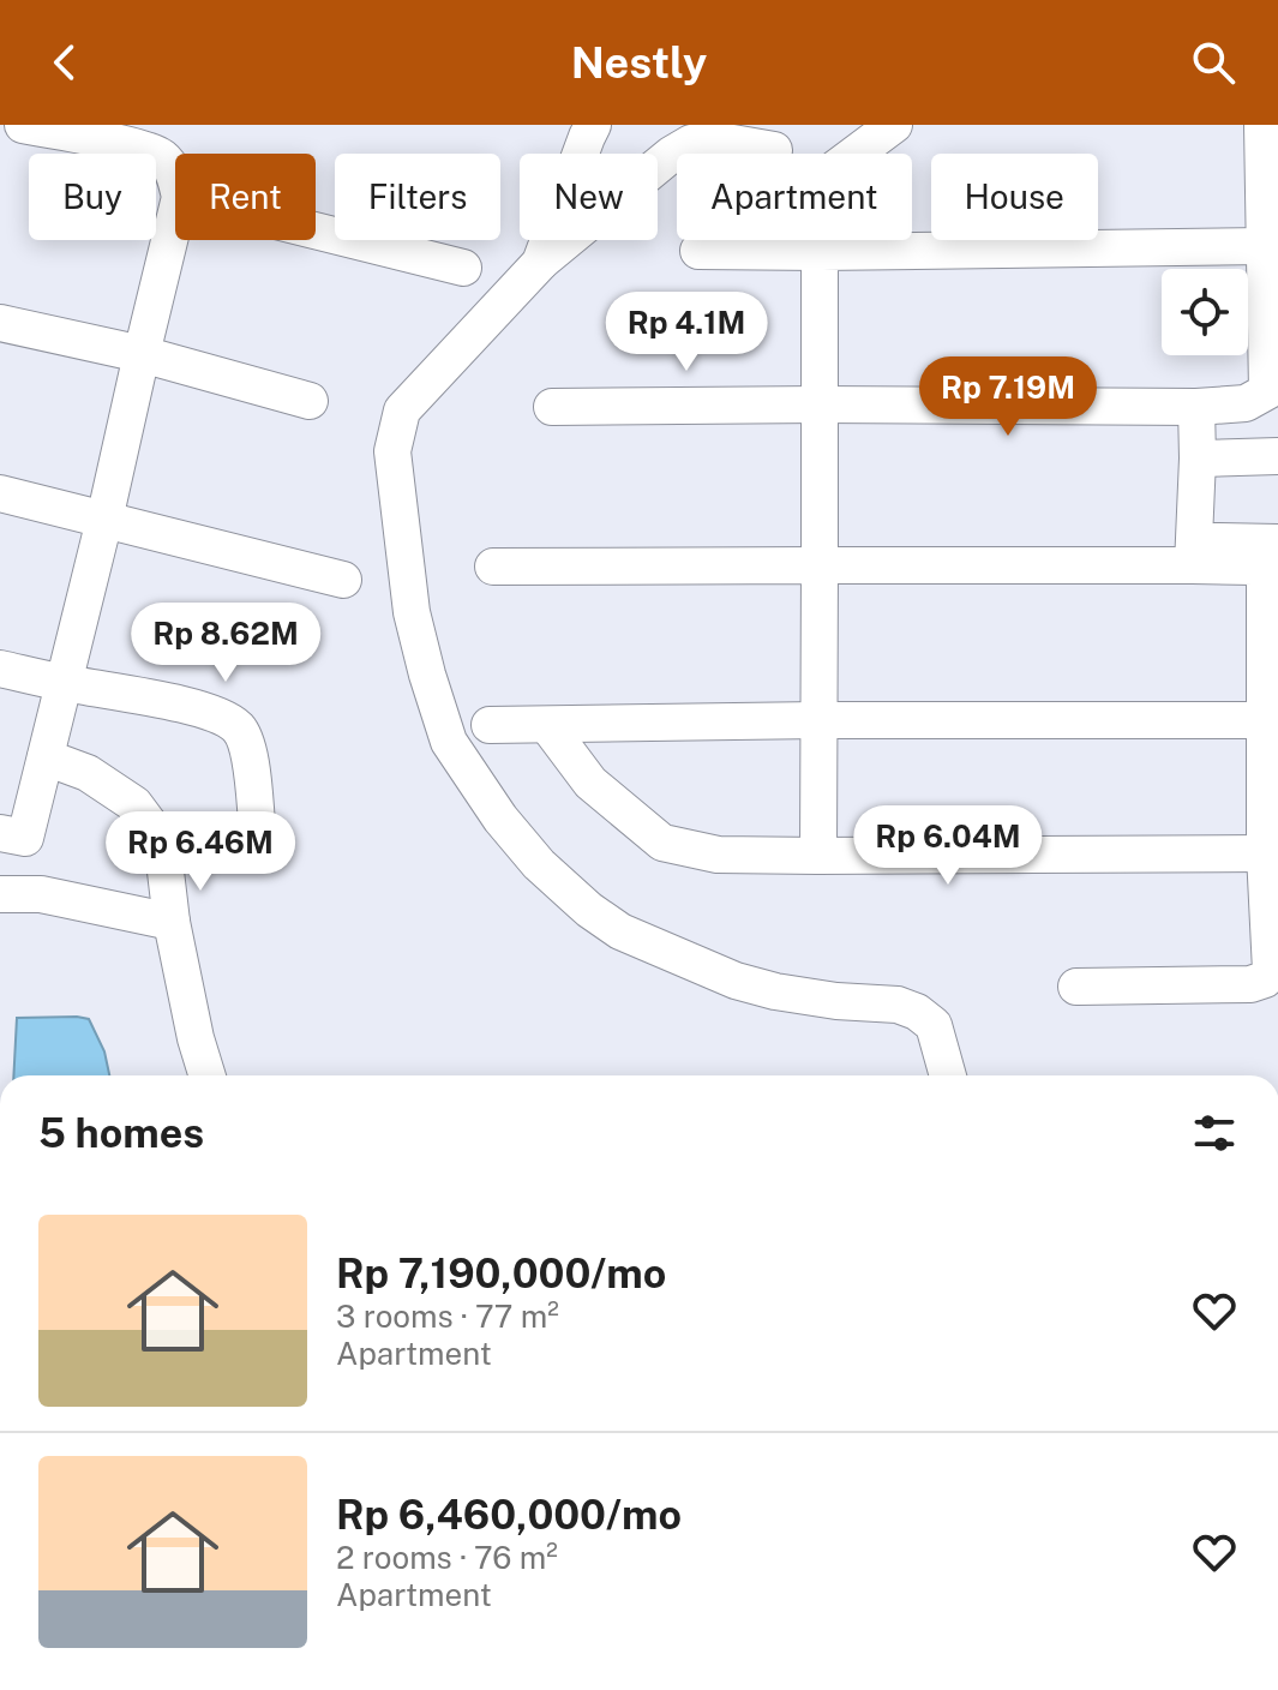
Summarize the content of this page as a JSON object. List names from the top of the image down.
{
  "page": {
    "header": "Nestly",
    "chip": [
      "Buy",
      "Rent",
      "Filters",
      "New",
      "Apartment",
      "House"
    ],
    "price": [
      "Rp 4.1M",
      "Rp 7.19M",
      "Rp 8.62M",
      "Rp 6.04M",
      "Rp 6.46M"
    ],
    "heading": "5 homes",
    "list": [
      {
        "name": "Rp 7,190,000/mo",
        "note": "3 rooms · 77 m² · Apartment"
      },
      {
        "name": "Rp 6,460,000/mo",
        "note": "2 rooms · 76 m² · Apartment"
      }
    ]
  }
}
